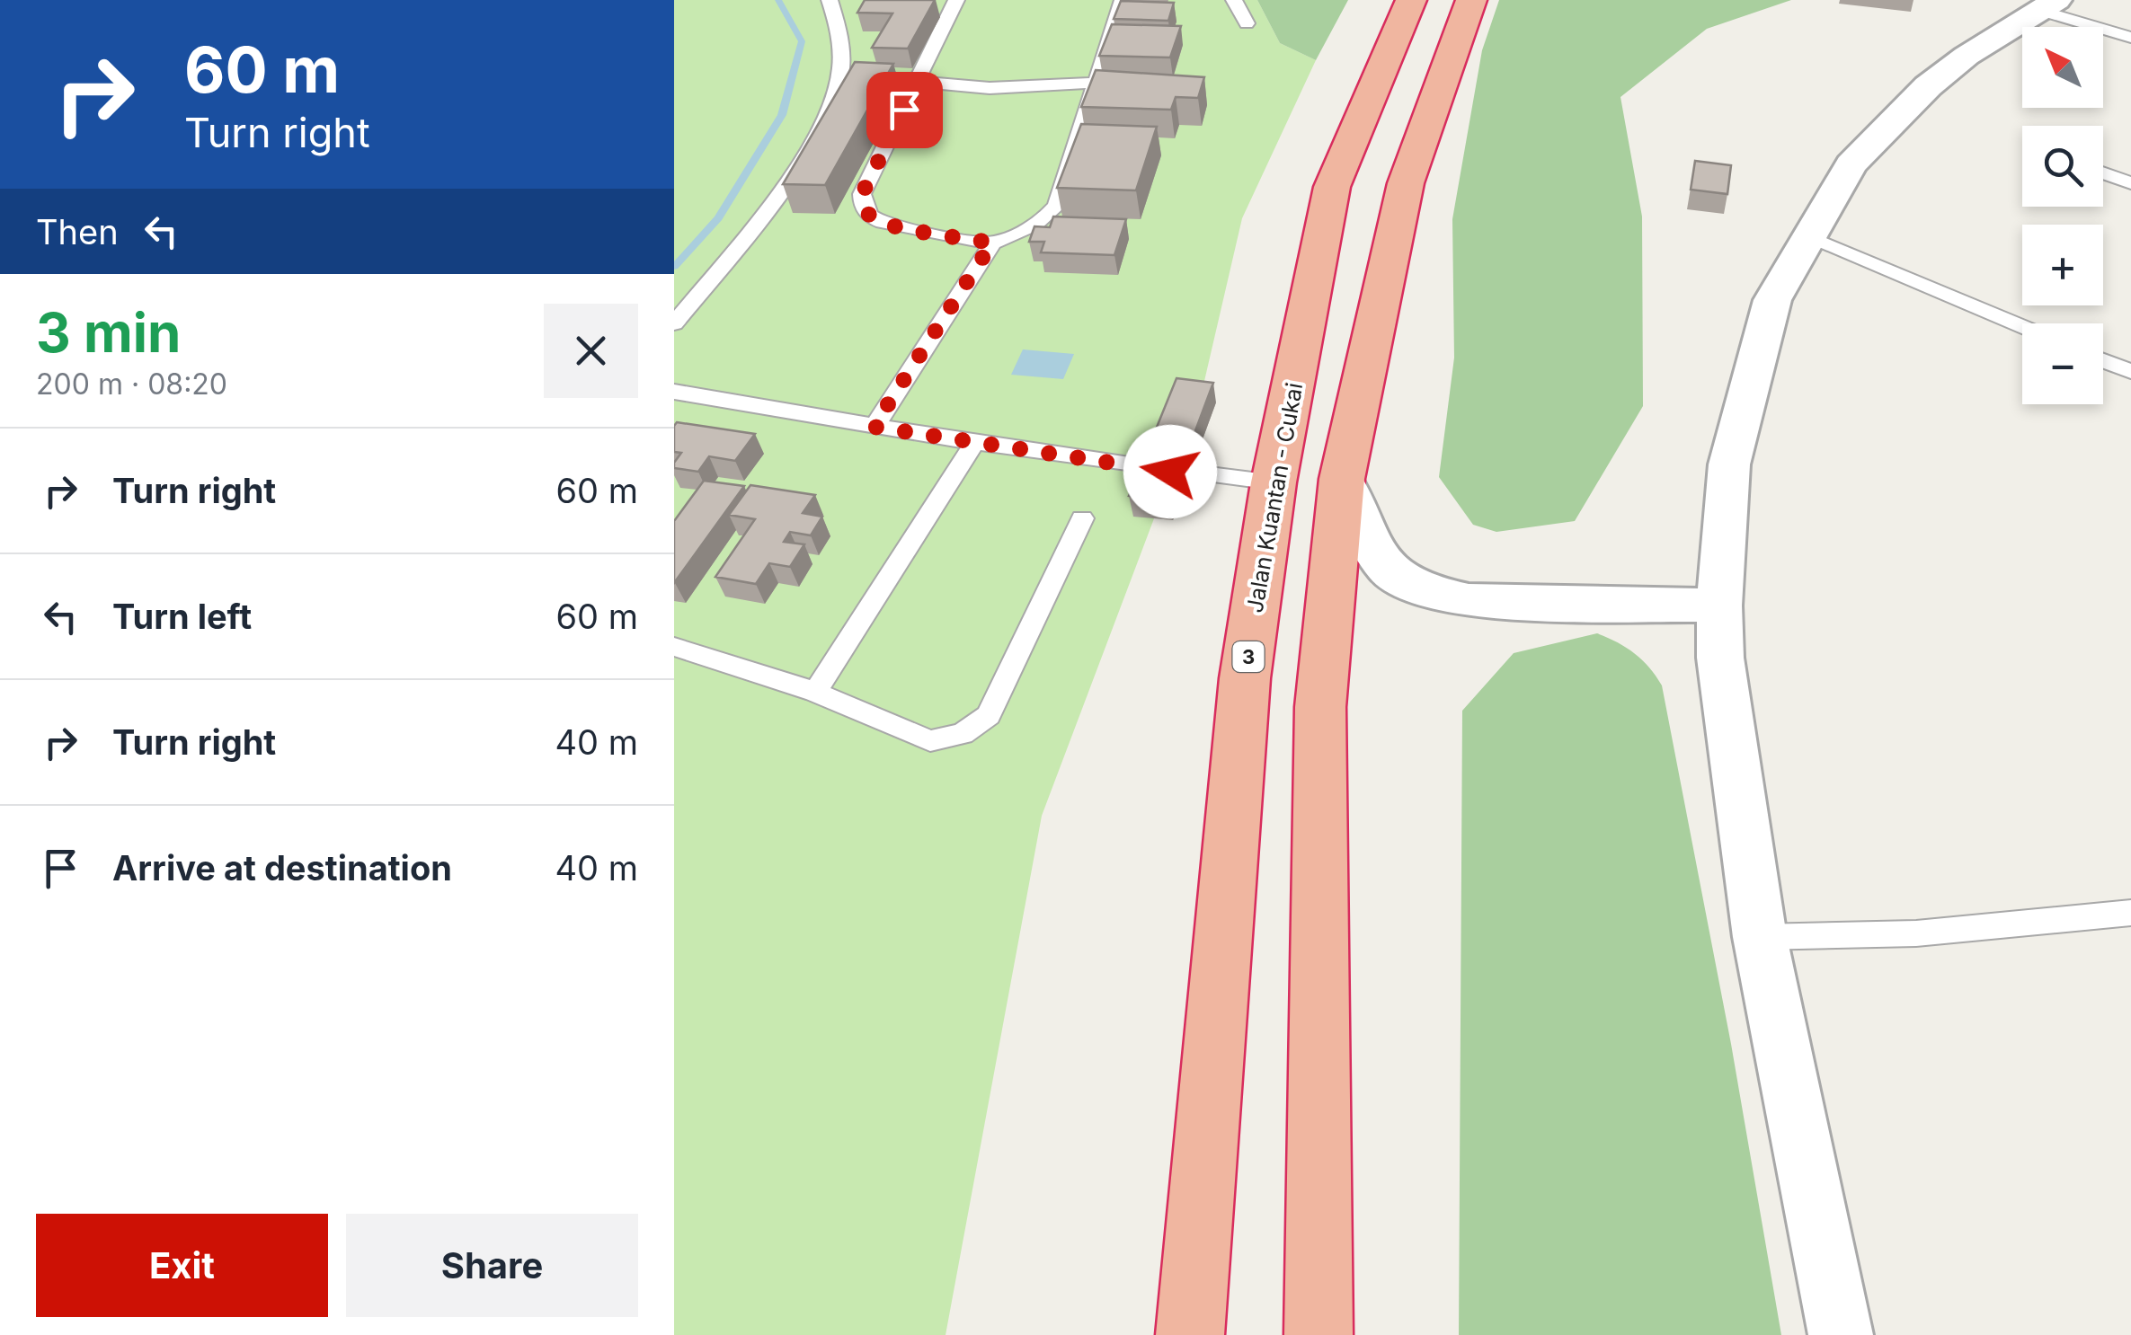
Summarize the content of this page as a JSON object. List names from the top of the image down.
{
  "streets": {
    "highway": ["Jalan Kuantan - Cukai", "3"]
  },
  "north": "top left",
  "page": {
    "turn": ["60 m", "Turn right"],
    "map_buttons": ["+", "−"],
    "then": "Then",
    "heading": ["3 min", "200 m · 08:20"],
    "list": [
      {
        "name": "Turn right",
        "value": "60 m"
      },
      {
        "name": "Turn left",
        "value": "60 m"
      },
      {
        "name": "Turn right",
        "value": "40 m"
      },
      {
        "name": "Arrive at destination",
        "value": "40 m"
      }
    ],
    "buttons": ["Exit", "Share"]
  }
}
